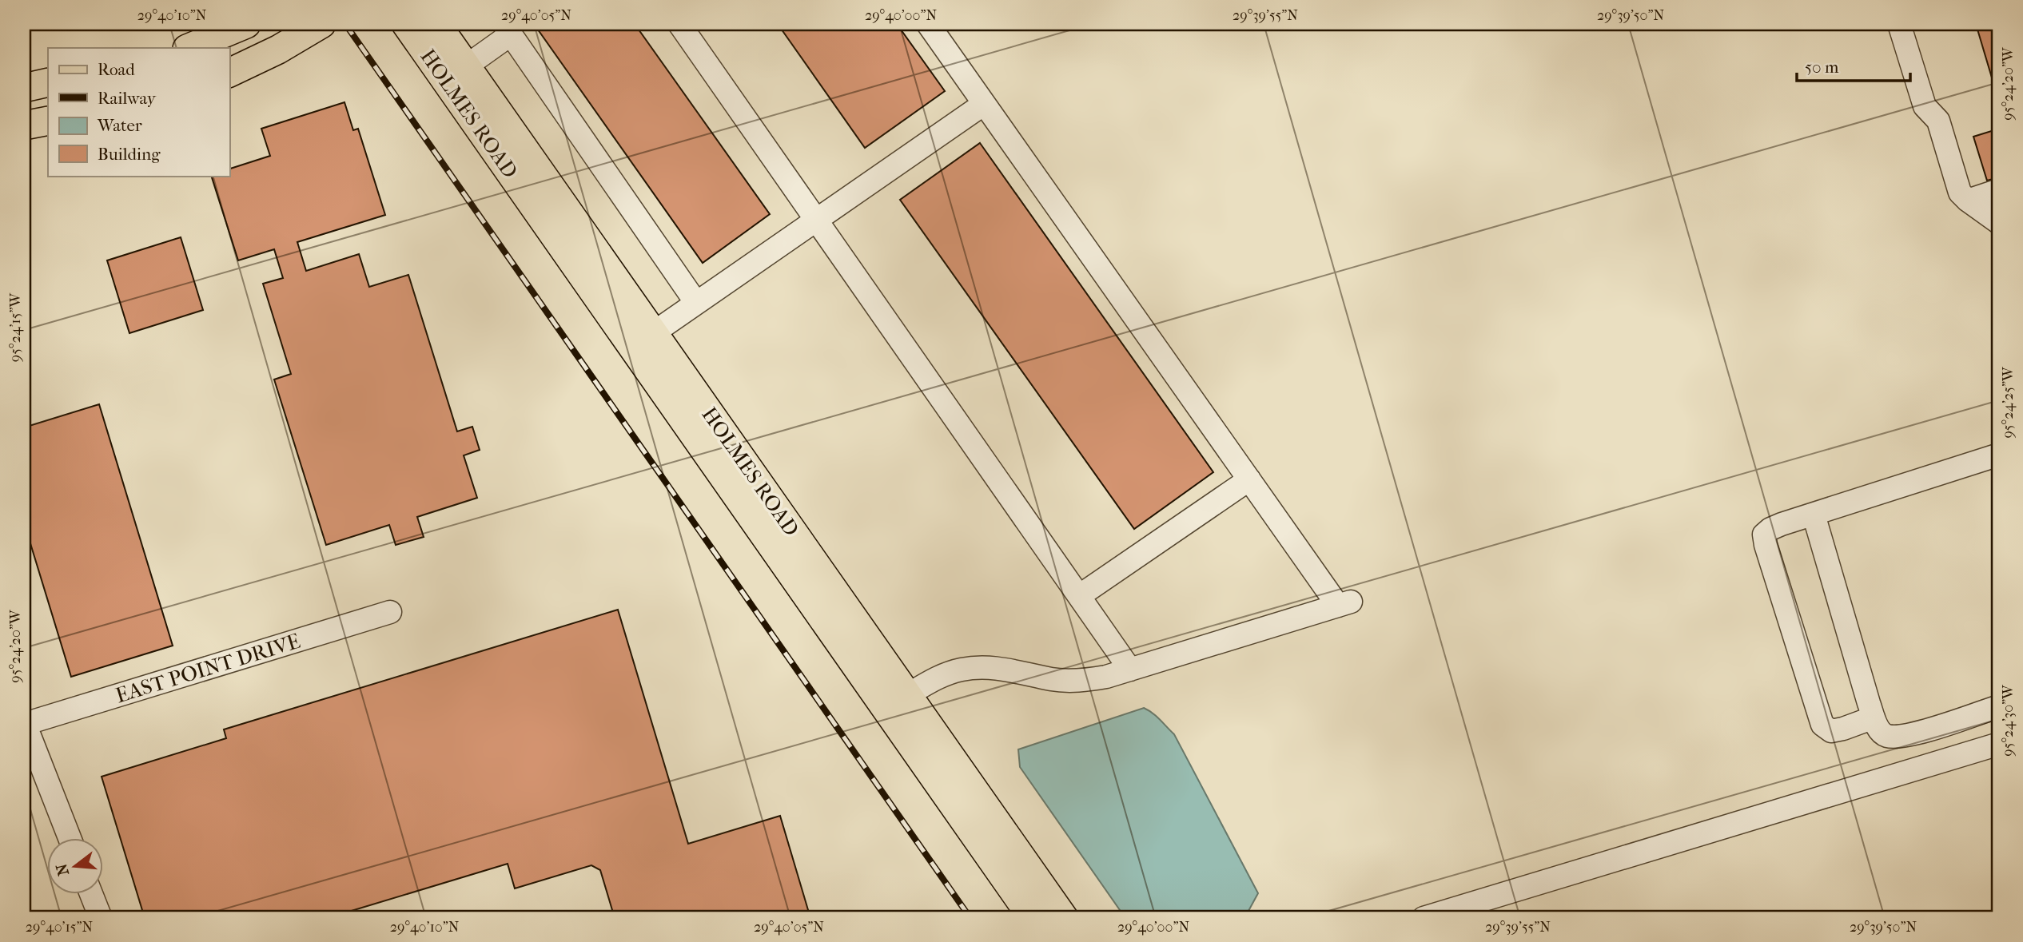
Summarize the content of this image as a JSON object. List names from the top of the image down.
{
  "streets": {
    "main road": ["HOLMES ROAD"],
    "street": ["EAST POINT DRIVE"]
  },
  "legend": [
    "Road",
    "Railway",
    "Water",
    "Building"
  ],
  "scale_bar": "50 m",
  "north": "left",
  "coordinates": [
    "29°40'10\"N",
    "29°40'05\"N",
    "29°40'00\"N",
    "29°39'55\"N",
    "29°39'50\"N",
    "95°24'20\"W",
    "95°24'15\"W",
    "95°24'25\"W",
    "95°24'30\"W",
    "29°40'15\"N"
  ]
}
